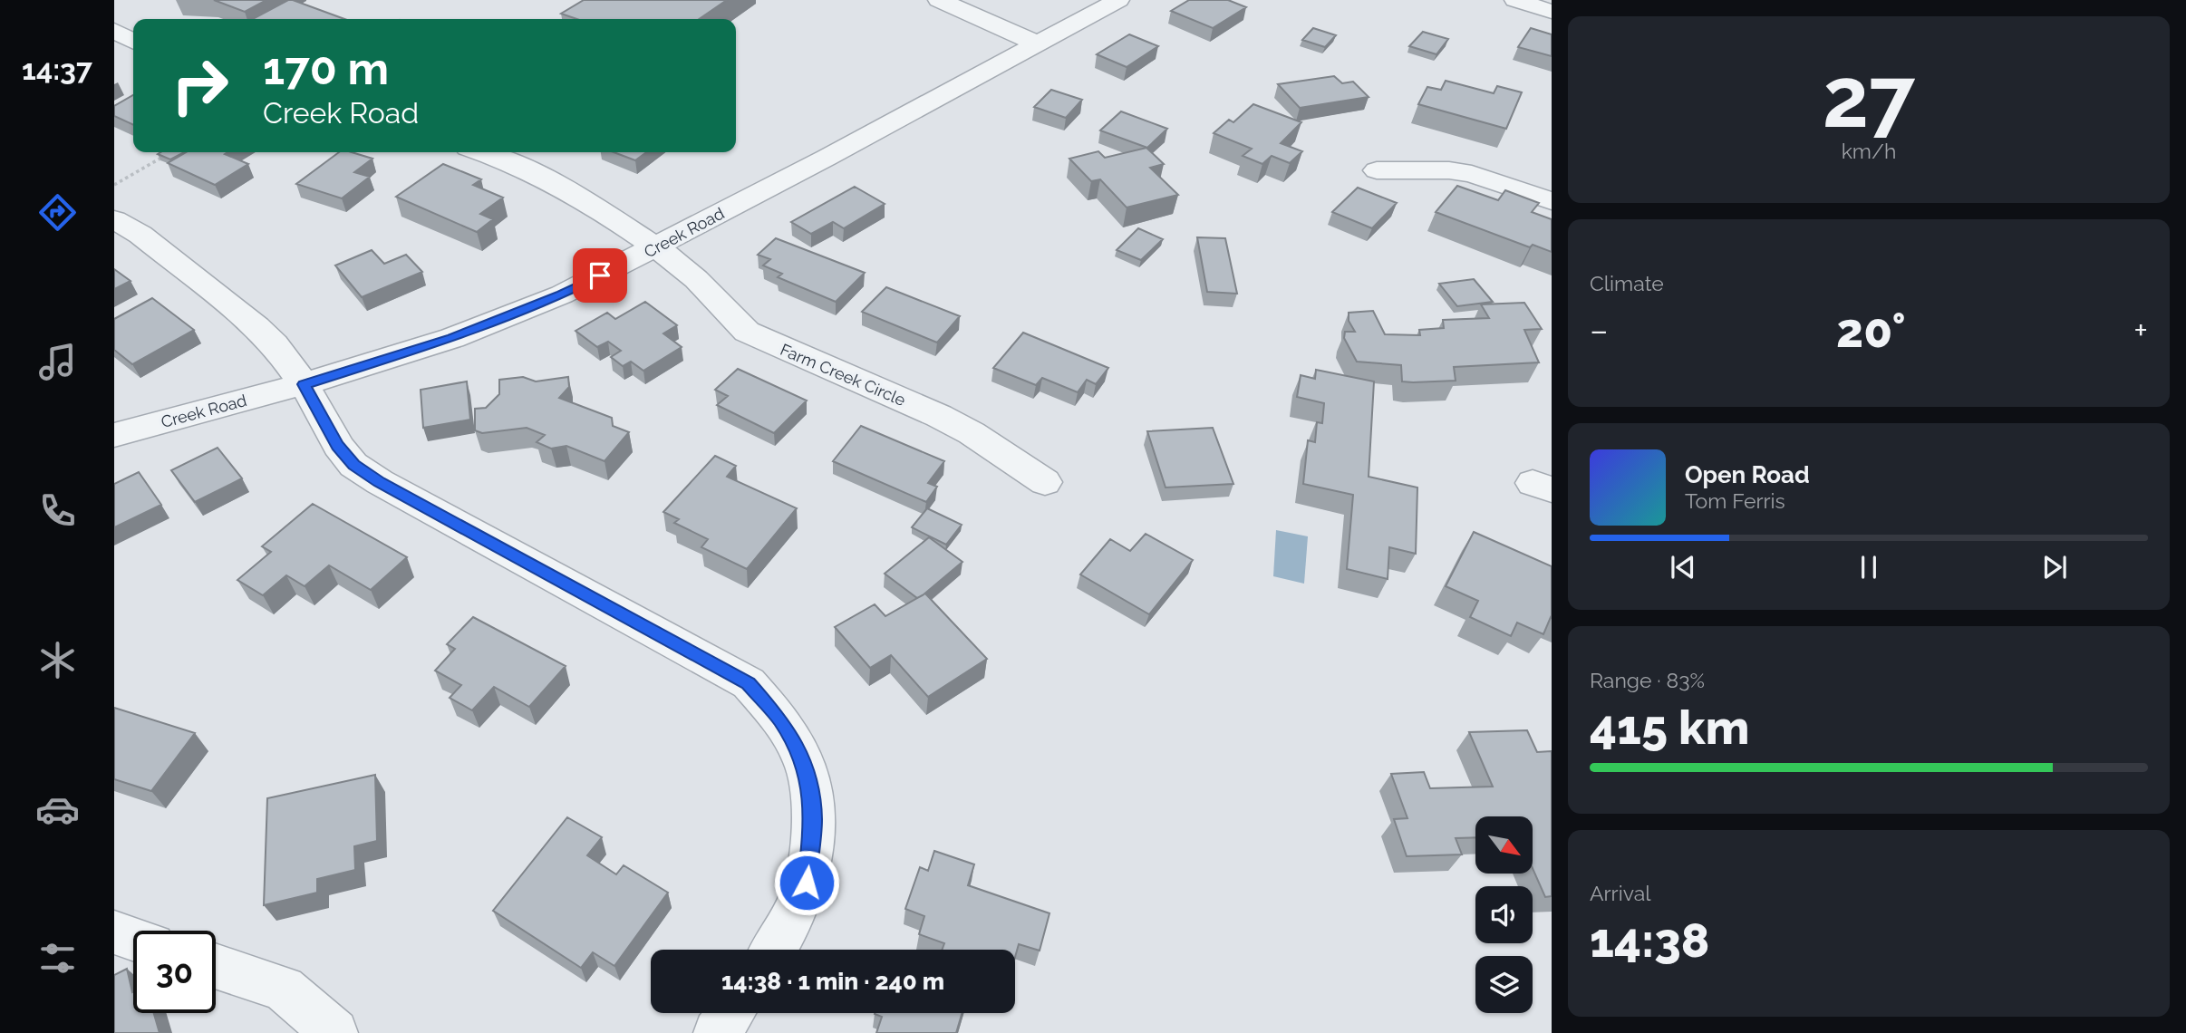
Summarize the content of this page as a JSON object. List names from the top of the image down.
{
  "streets": {
    "street": ["Creek Road", "Farm Creek Circle"]
  },
  "crossings": [
    ["Creek Road", "Farm Creek Circle"]
  ],
  "north": "bottom right",
  "page": {
    "tabs": "14:37",
    "tile": [
      ["27", "km/h"],
      "Climate",
      ["Range · 83%", "415 km"],
      ["Arrival", "14:38"]
    ],
    "turn": ["170 m", "Creek Road"],
    "heat": ["−", "20°", "+"],
    "song": ["Open Road", "Tom Ferris"],
    "limit": "30",
    "trip": "14:38 · 1 min · 240 m"
  }
}
